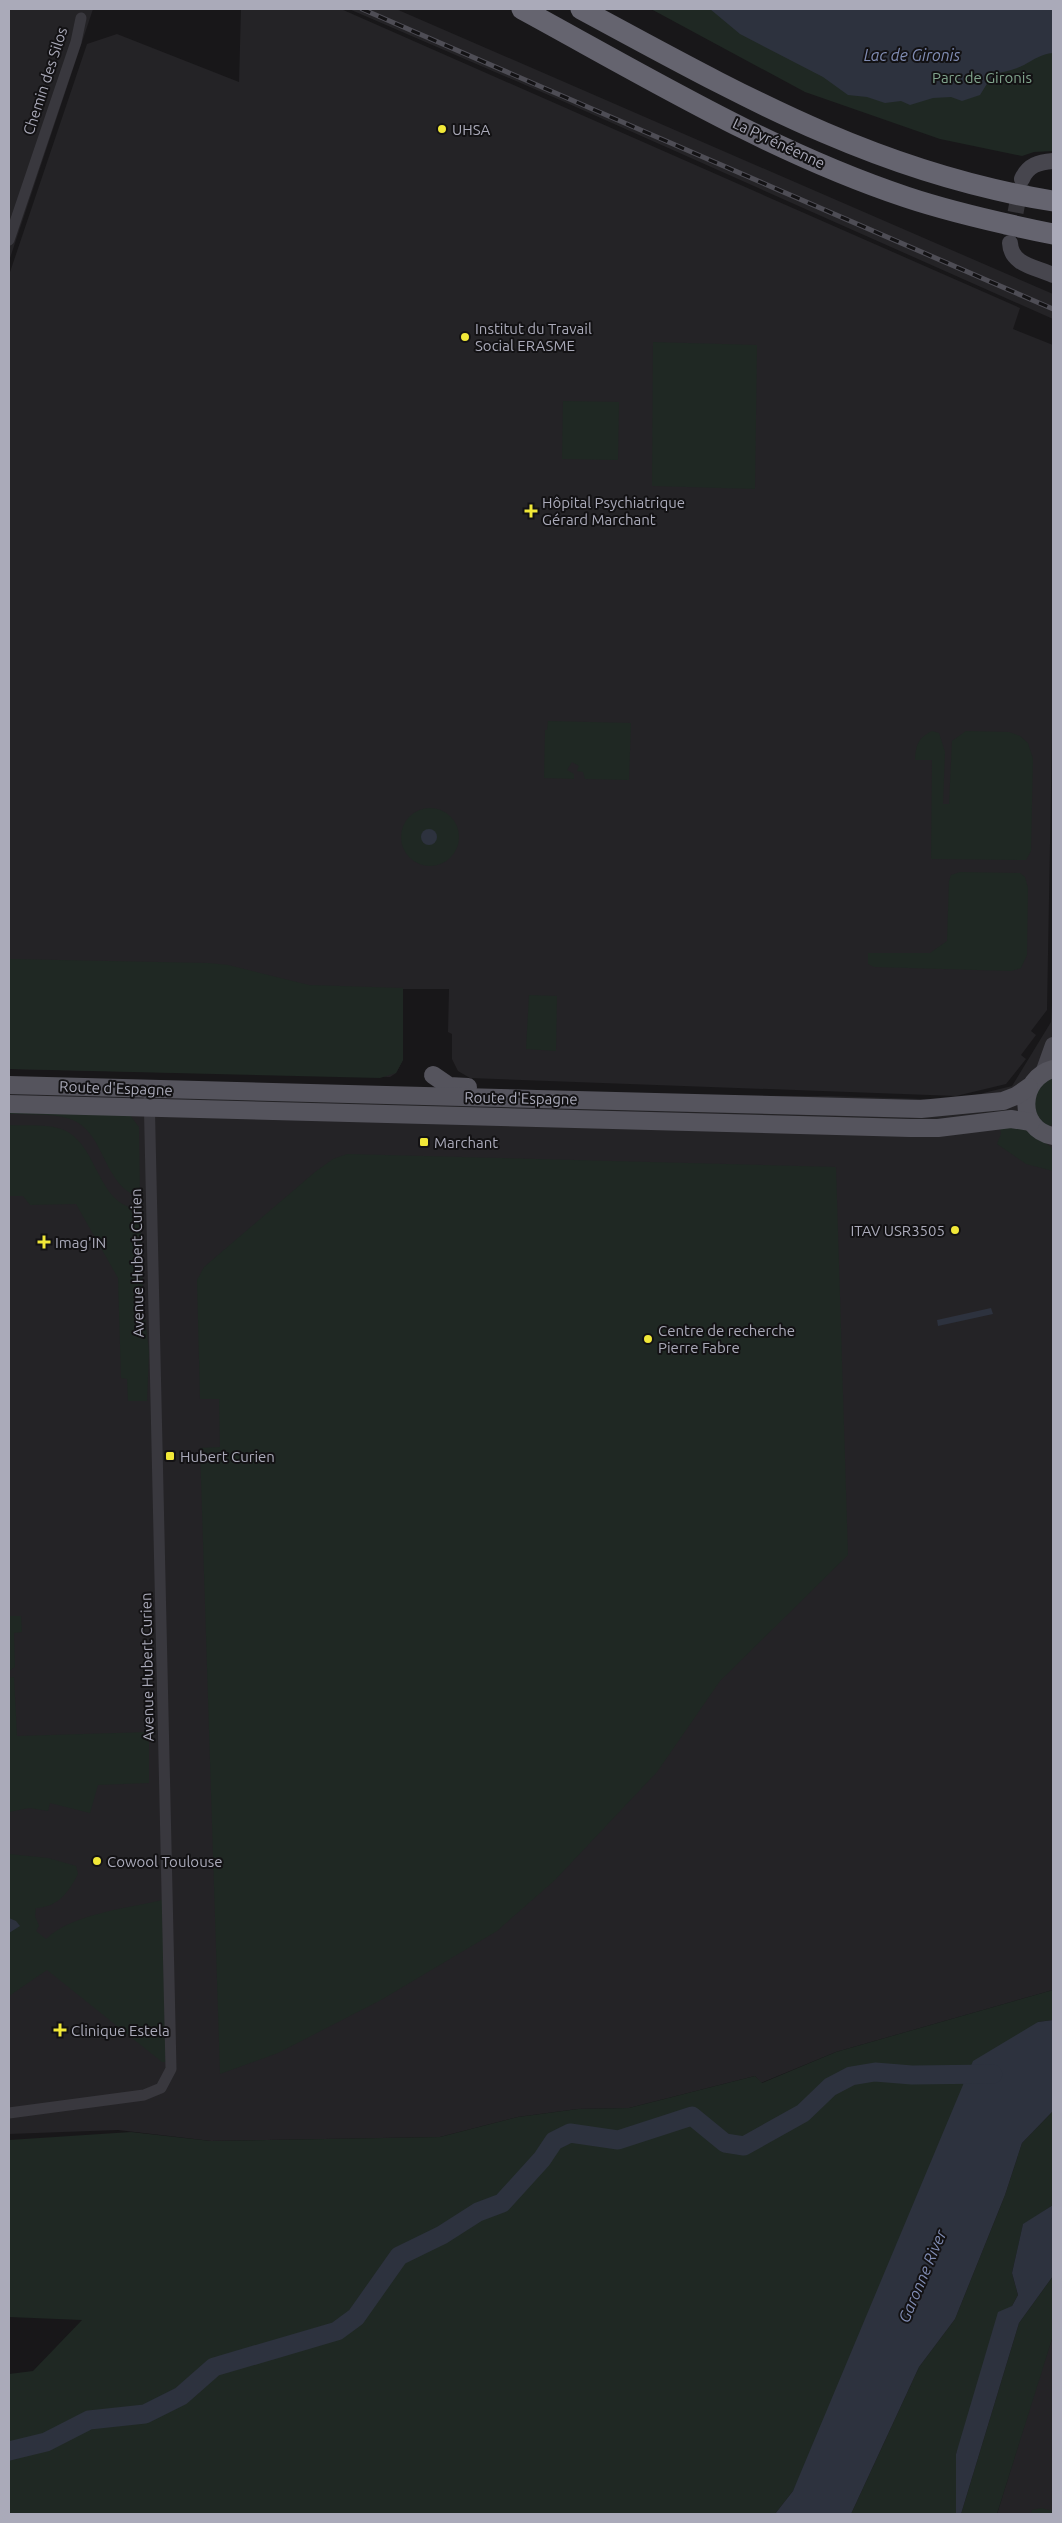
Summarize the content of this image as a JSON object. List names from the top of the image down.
{
  "streets": {
    "highway": ["La Pyrénéenne"],
    "main road": ["Route d'Espagne"],
    "street": ["Chemin des Silos", "Avenue Hubert Curien"]
  },
  "crossings": [
    ["Route d'Espagne", "Avenue Hubert Curien"]
  ],
  "water": ["Lac de Gironis", "Garonne River"],
  "parks": ["Parc de Gironis"],
  "places": {
    "other": [
      "UHSA",
      "Institut du Travail Social ERASME",
      "ITAV USR3505",
      "Centre de recherche Pierre Fabre",
      "Cowool Toulouse"
    ],
    "health": ["Hôpital Psychiatrique Gérard Marchant", "Imag'IN", "Clinique Estela"],
    "transit": ["Marchant", "Hubert Curien"]
  }
}
